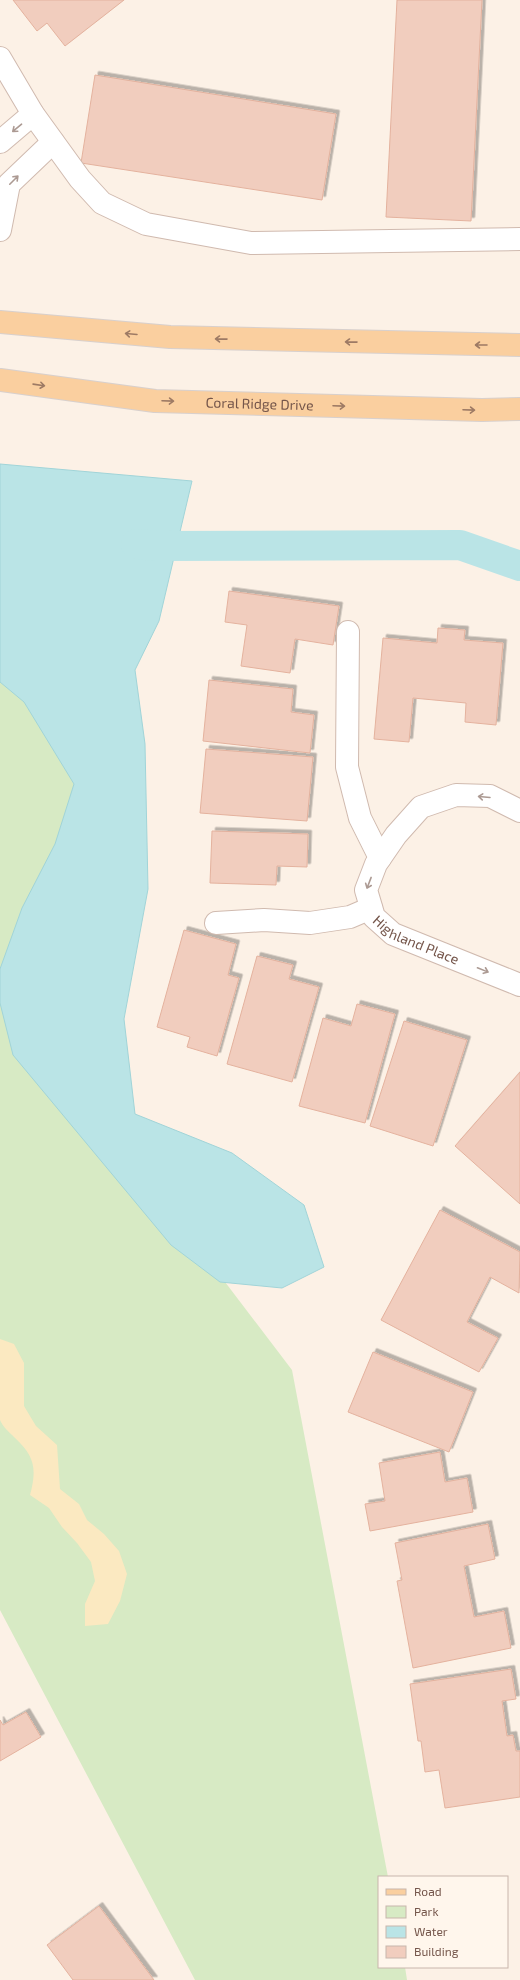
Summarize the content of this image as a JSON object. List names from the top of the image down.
{
  "streets": {
    "main road": ["Coral Ridge Drive"],
    "street": ["Highland Place"]
  },
  "legend": [
    "Road",
    "Park",
    "Water",
    "Building"
  ]
}
